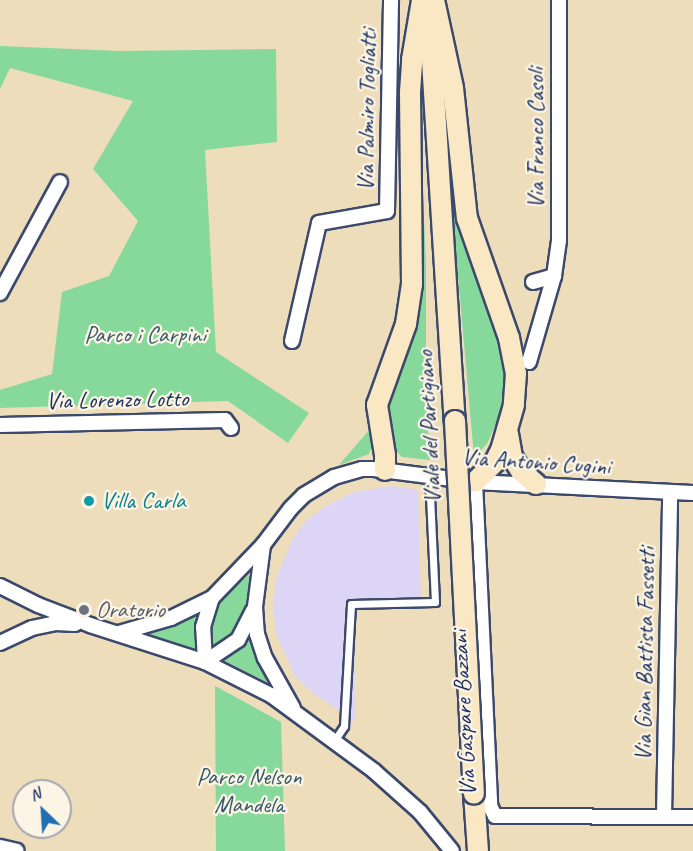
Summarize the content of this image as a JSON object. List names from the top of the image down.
{
  "streets": {
    "main road": ["Viale del Partigiano"],
    "street": [
      "Via Palmiro Togliatti",
      "Via Franco Casoli",
      "Via Lorenzo Lotto",
      "Via Antonio Cugini",
      "Via Gian Battista Fassetti",
      "Via Gaspare Bazzani"
    ]
  },
  "crossings": [
    ["Via Antonio Cugini", "Via Gian Battista Fassetti"],
    ["Via Antonio Cugini", "Via Gaspare Bazzani"],
    ["Via Gian Battista Fassetti", "Via Gaspare Bazzani"]
  ],
  "parks": ["Parco i Carpini", "Parco Nelson Mandela"],
  "places": ["Villa Carla", "Oratorio"],
  "north": "top left"
}
